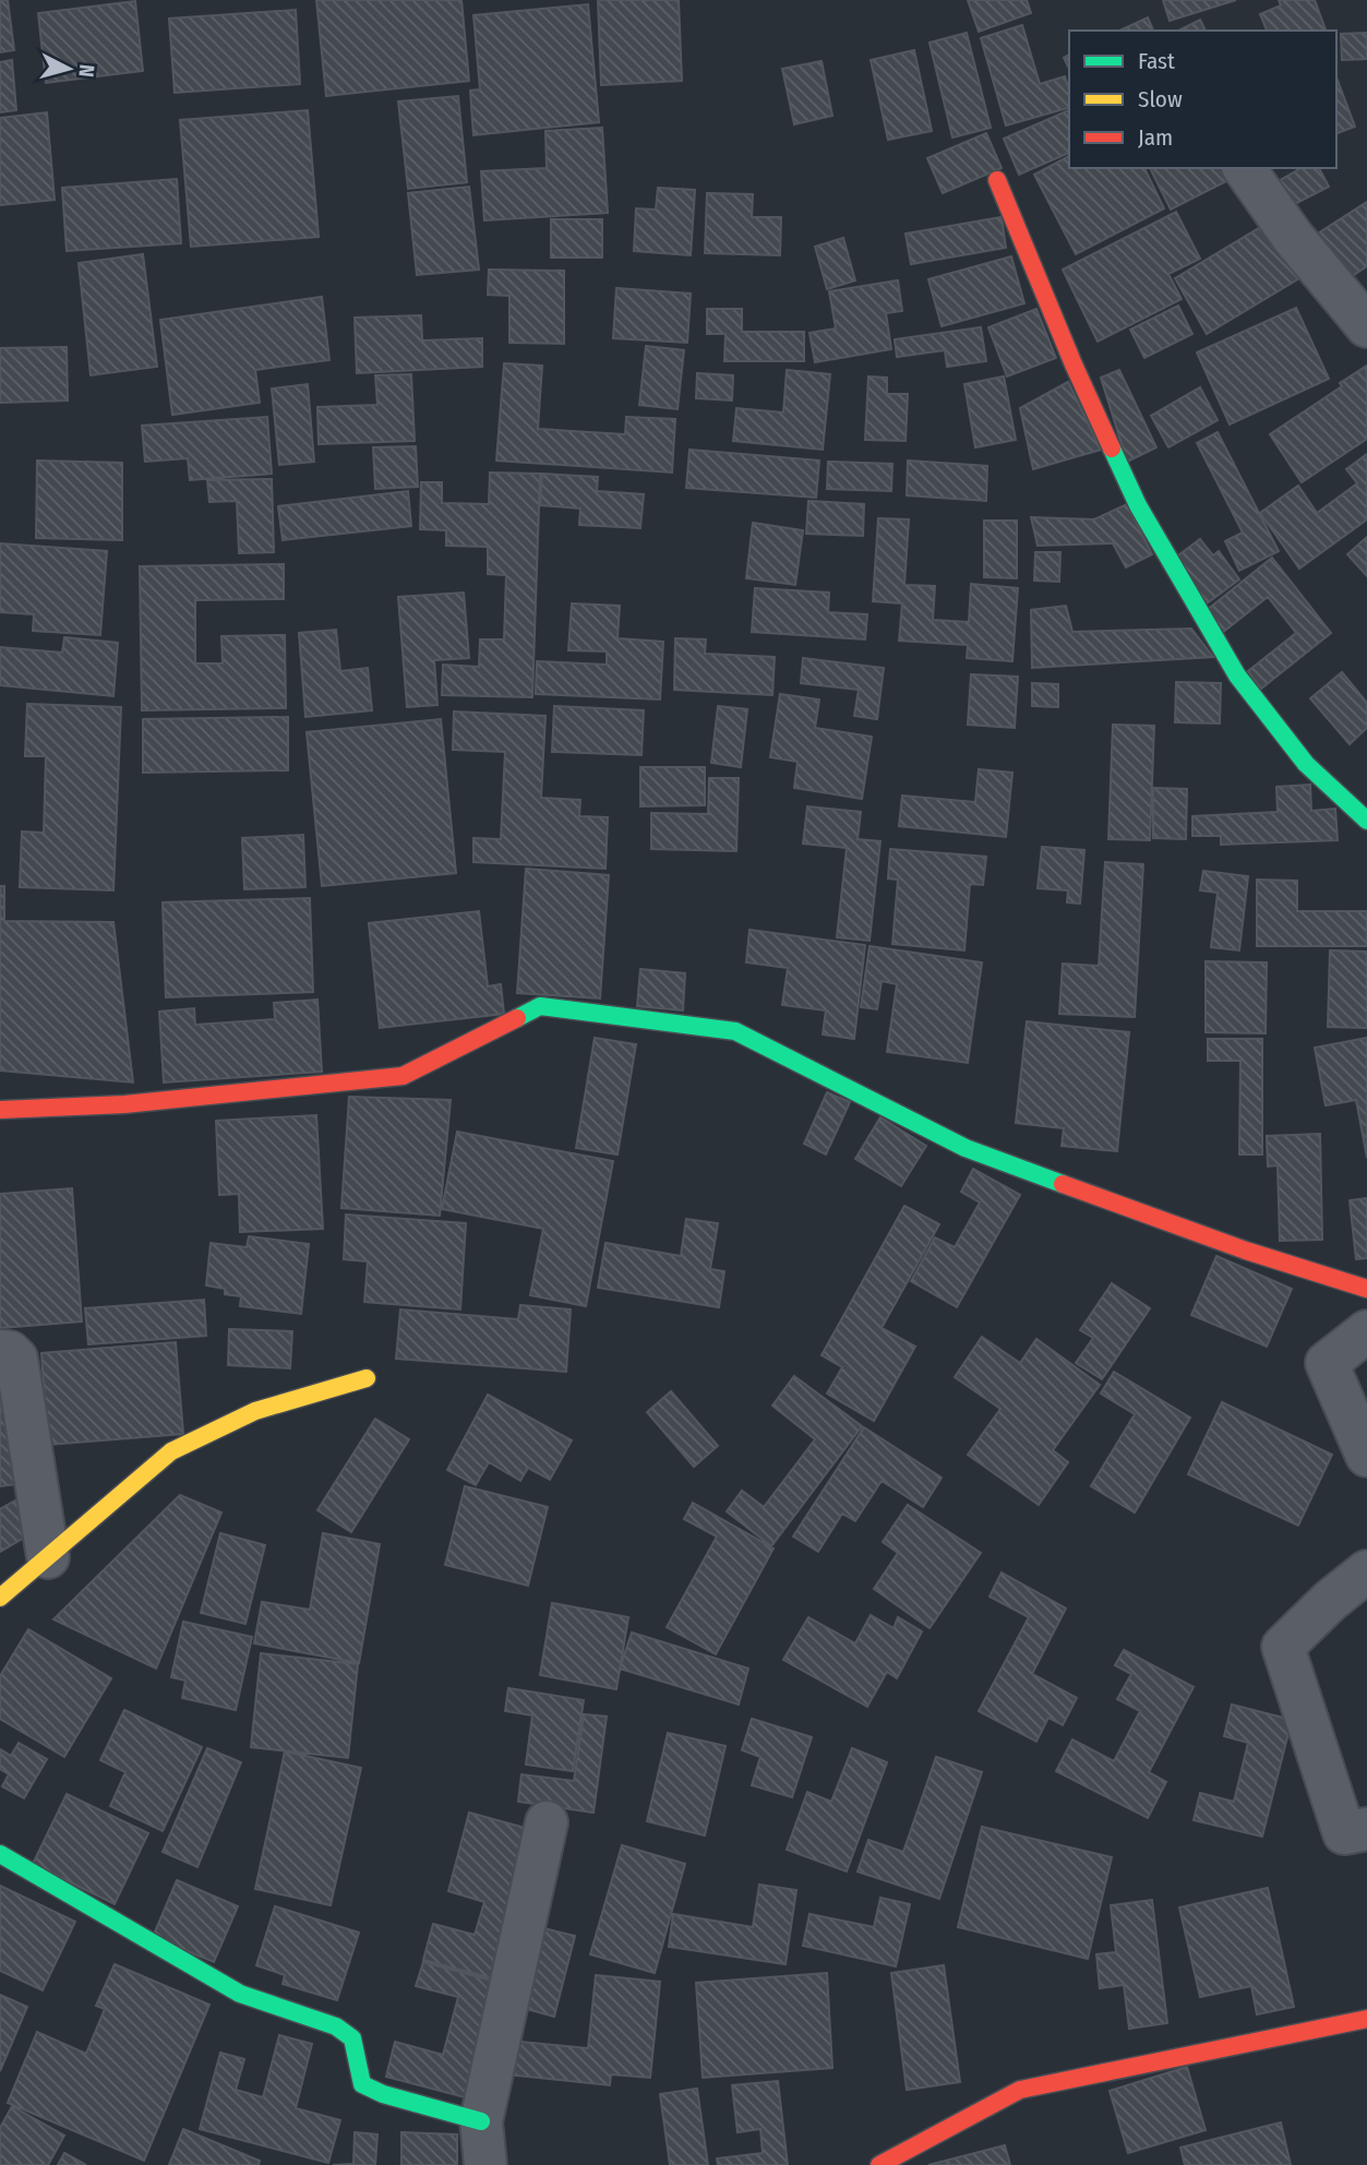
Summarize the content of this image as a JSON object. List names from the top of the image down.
{
  "legend": ["Fast", "Slow", "Jam"],
  "north": "right"
}
